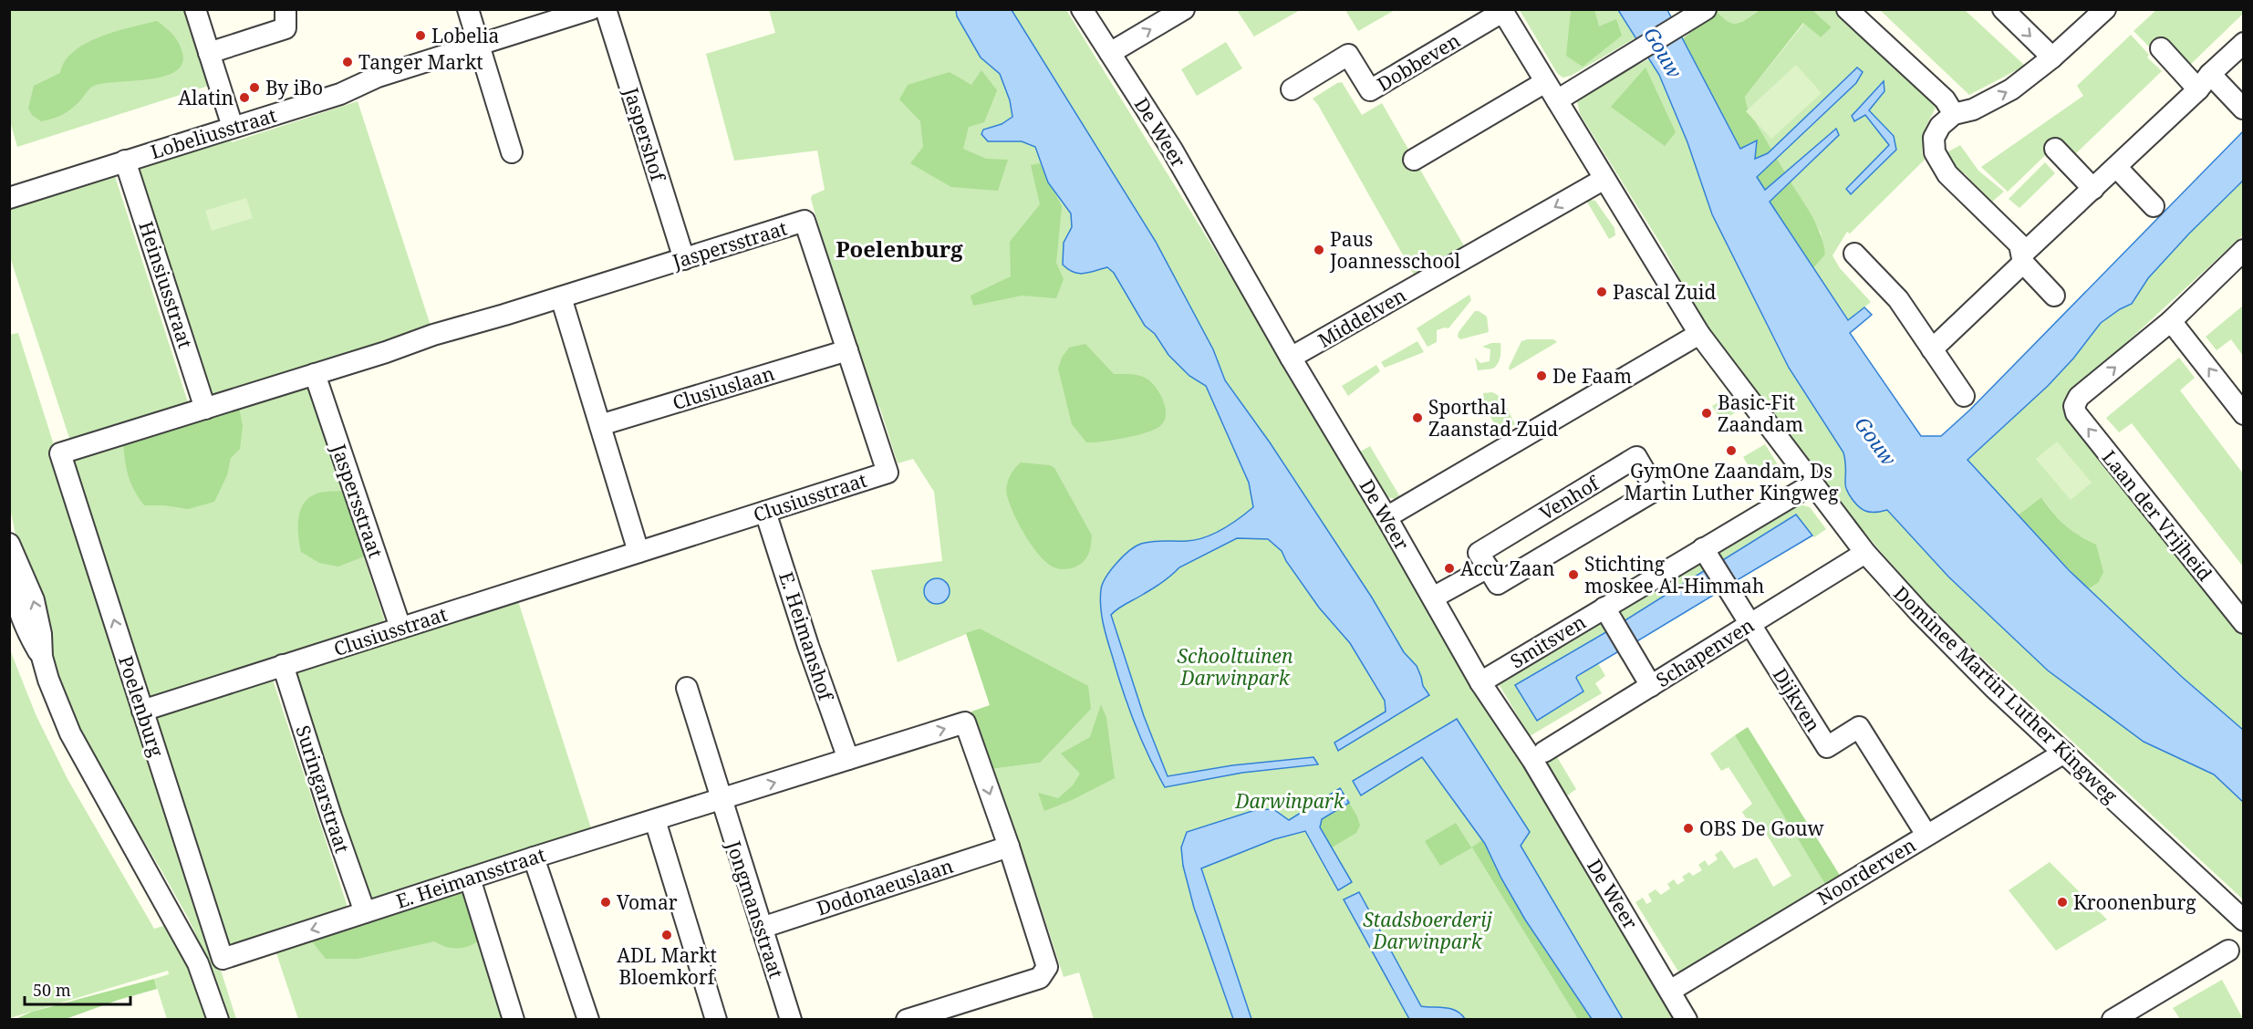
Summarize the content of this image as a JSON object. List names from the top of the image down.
{
  "streets": {
    "street": [
      "Dobbeven",
      "De Weer",
      "Lobeliusstraat",
      "Jaspershof",
      "Jaspersstraat",
      "Heinsiusstraat",
      "Middelven",
      "Clusiuslaan",
      "Clusiusstraat",
      "Venhof",
      "Laan der Vrijheid",
      "E. Heimanshof",
      "Smitsven",
      "Schapenven",
      "Dominee Martin Luther Kingweg",
      "Dijkven",
      "Poelenburg",
      "Suringarstraat",
      "Noorderven",
      "E. Heimansstraat",
      "Dodonaeuslaan",
      "Jongmansstraat"
    ]
  },
  "crossings": [
    ["Dobbeven", "Dominee Martin Luther Kingweg"],
    ["De Weer", "Middelven"],
    ["De Weer", "Smitsven"],
    ["De Weer", "Noorderven"],
    ["Lobeliusstraat", "Heinsiusstraat"],
    ["Jaspershof", "Jaspersstraat"],
    ["Jaspersstraat", "Heinsiusstraat"],
    ["Jaspersstraat", "Clusiuslaan"],
    ["Jaspersstraat", "Clusiusstraat"],
    ["Jaspersstraat", "Poelenburg"],
    ["Middelven", "Dominee Martin Luther Kingweg"],
    ["Clusiuslaan", "Clusiusstraat"],
    ["Clusiusstraat", "E. Heimanshof"],
    ["Clusiusstraat", "Poelenburg"],
    ["Clusiusstraat", "Suringarstraat"],
    ["E. Heimanshof", "E. Heimansstraat"],
    ["Smitsven", "Dominee Martin Luther Kingweg"],
    ["Schapenven", "Dominee Martin Luther Kingweg"],
    ["Schapenven", "Dijkven"],
    ["Dominee Martin Luther Kingweg", "Noorderven"],
    ["Dijkven", "Noorderven"],
    ["Poelenburg", "E. Heimansstraat"],
    ["Suringarstraat", "E. Heimansstraat"],
    ["E. Heimansstraat", "Dodonaeuslaan"],
    ["E. Heimansstraat", "Jongmansstraat"],
    ["Dodonaeuslaan", "Jongmansstraat"]
  ],
  "districts": ["Poelenburg"],
  "water": ["Gouw"],
  "parks": ["Schooltuinen Darwinpark", "Darwinpark", "Stadsboerderij Darwinpark"],
  "places": [
    "Lobelia",
    "Tanger Markt",
    "By iBo",
    "Alatin",
    "Paus Joannesschool",
    "Pascal Zuid",
    "De Faam",
    "Basic-Fit Zaandam",
    "Sporthal Zaanstad Zuid",
    "GymOne Zaandam, Ds Martin Luther Kingweg",
    "Accu Zaan",
    "Stichting moskee Al-Himmah",
    "OBS De Gouw",
    "Vomar",
    "Kroonenburg",
    "ADL Markt Bloemkorf"
  ],
  "scale_bar": "50 m"
}
